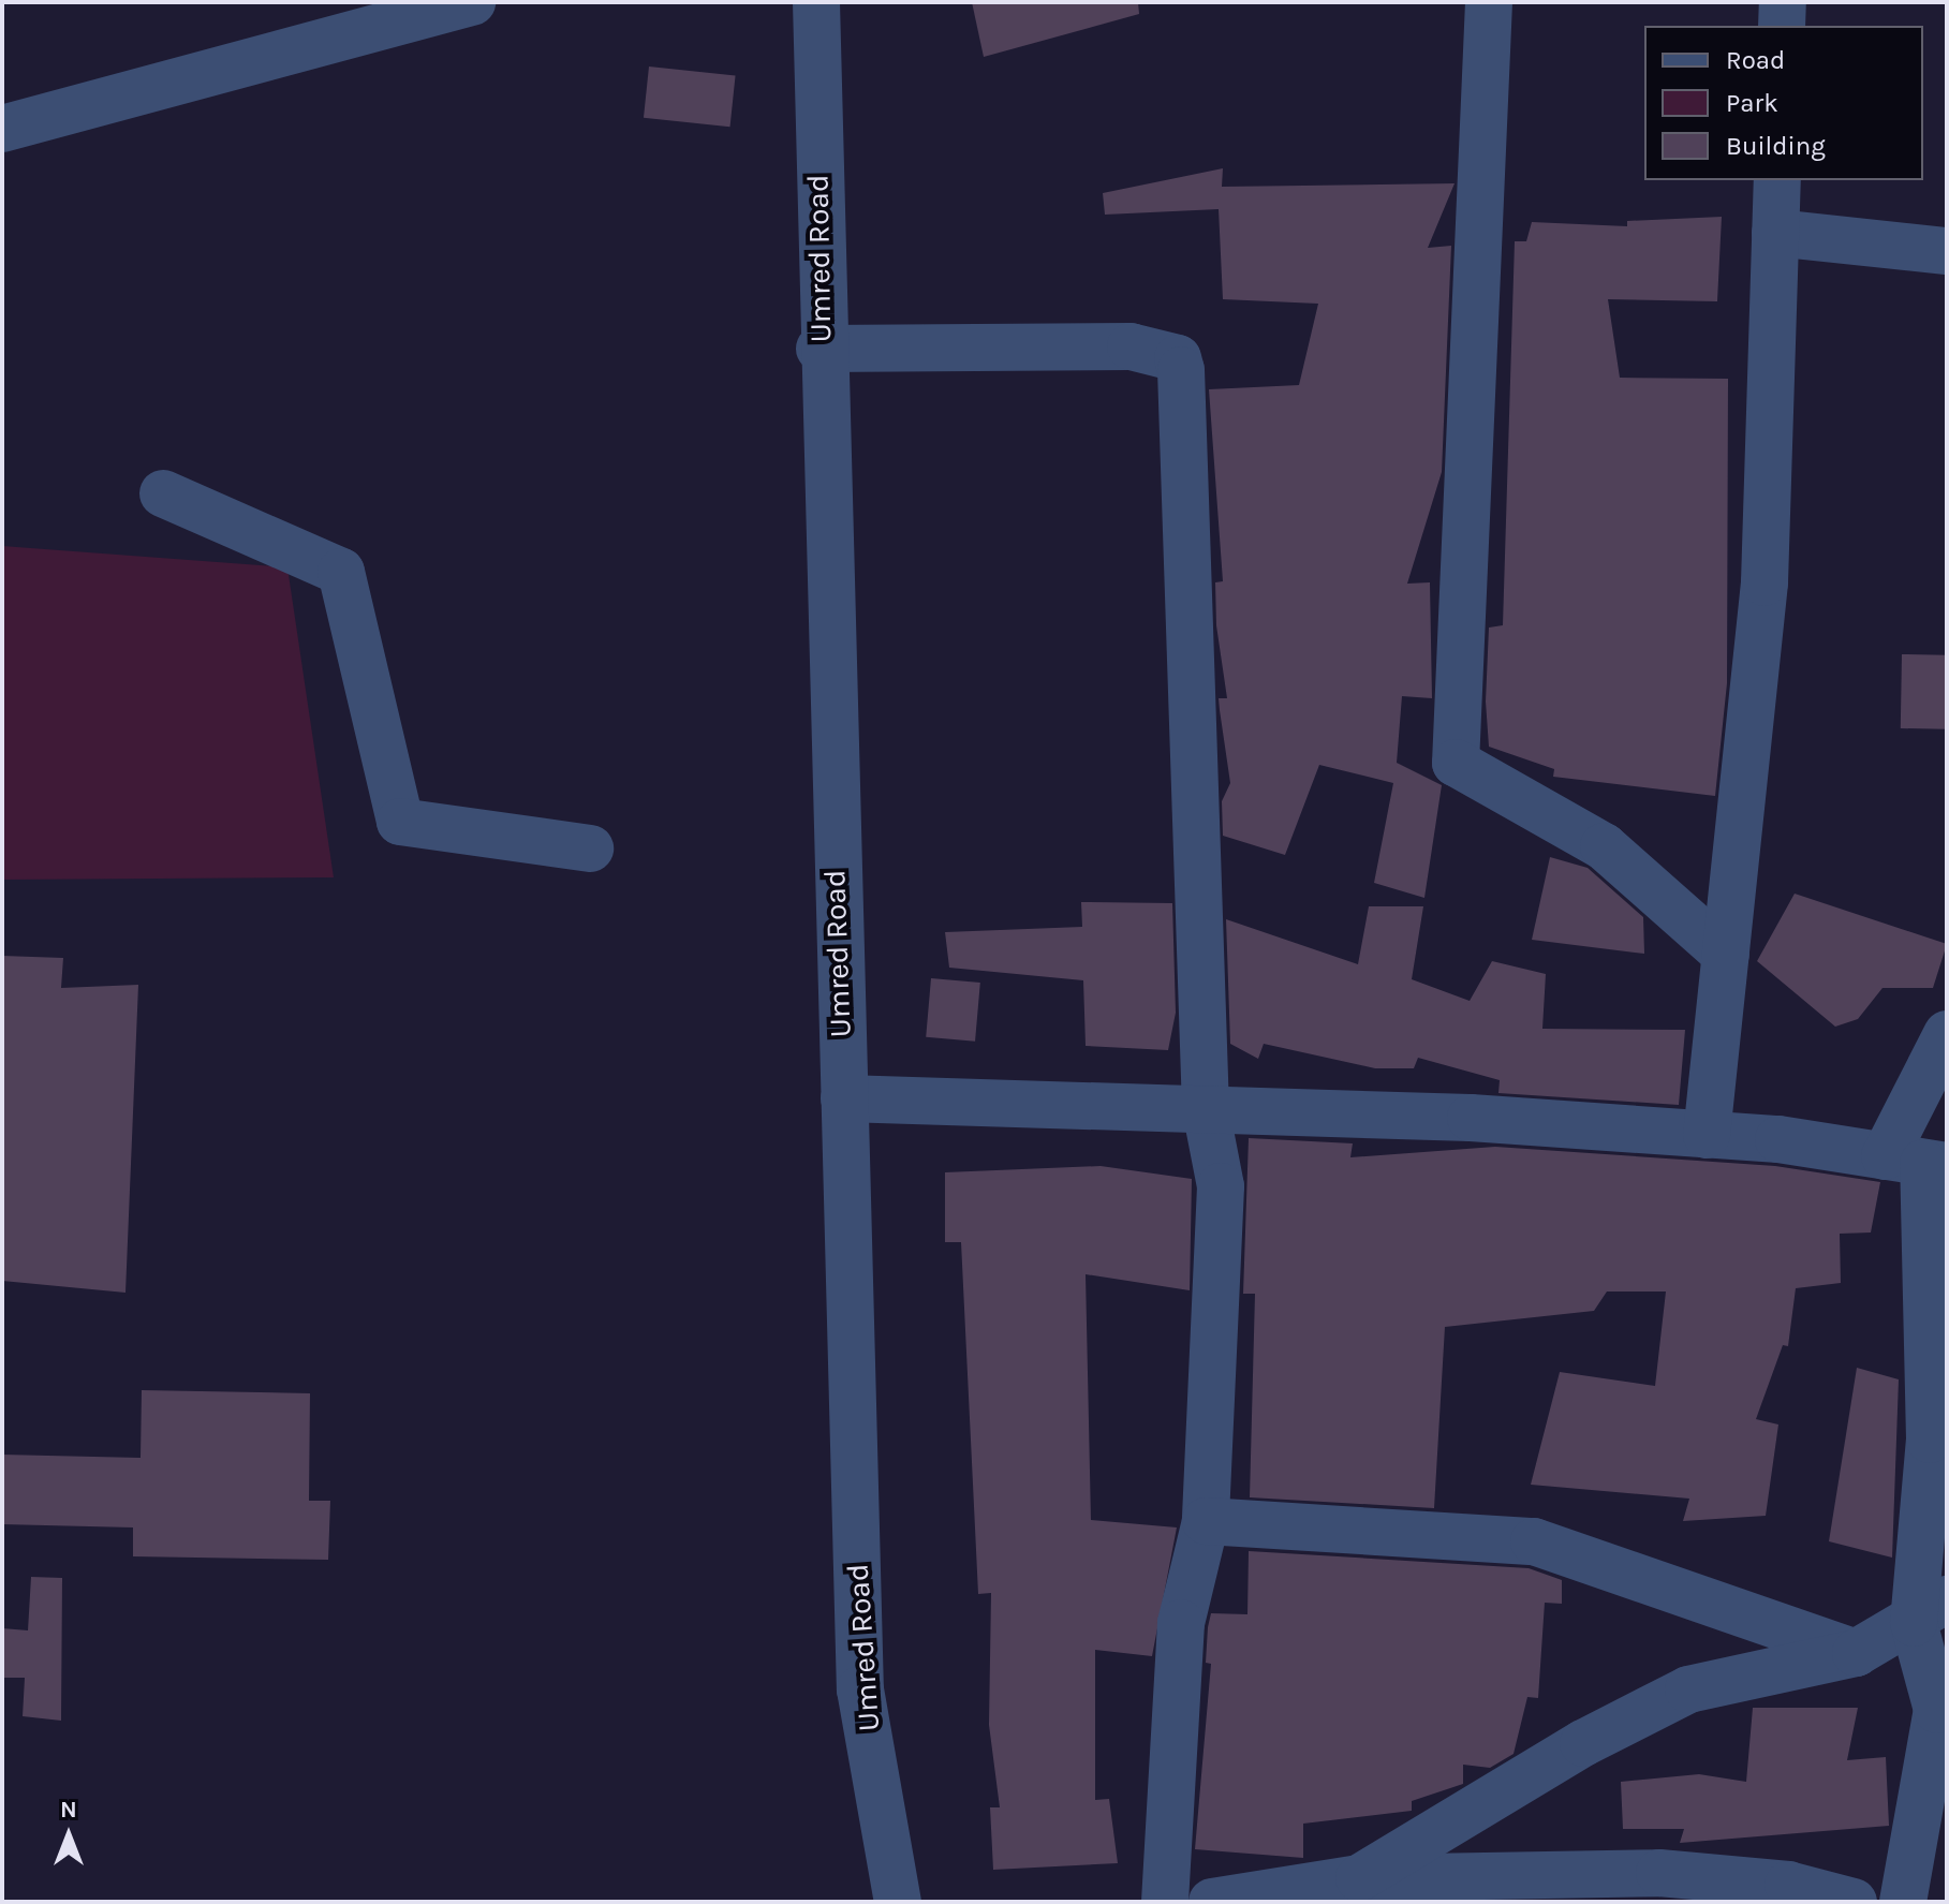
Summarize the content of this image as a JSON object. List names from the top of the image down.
{
  "streets": {
    "street": ["Umred Road"]
  },
  "legend": ["Road", "Park", "Building"],
  "north": "top"
}
